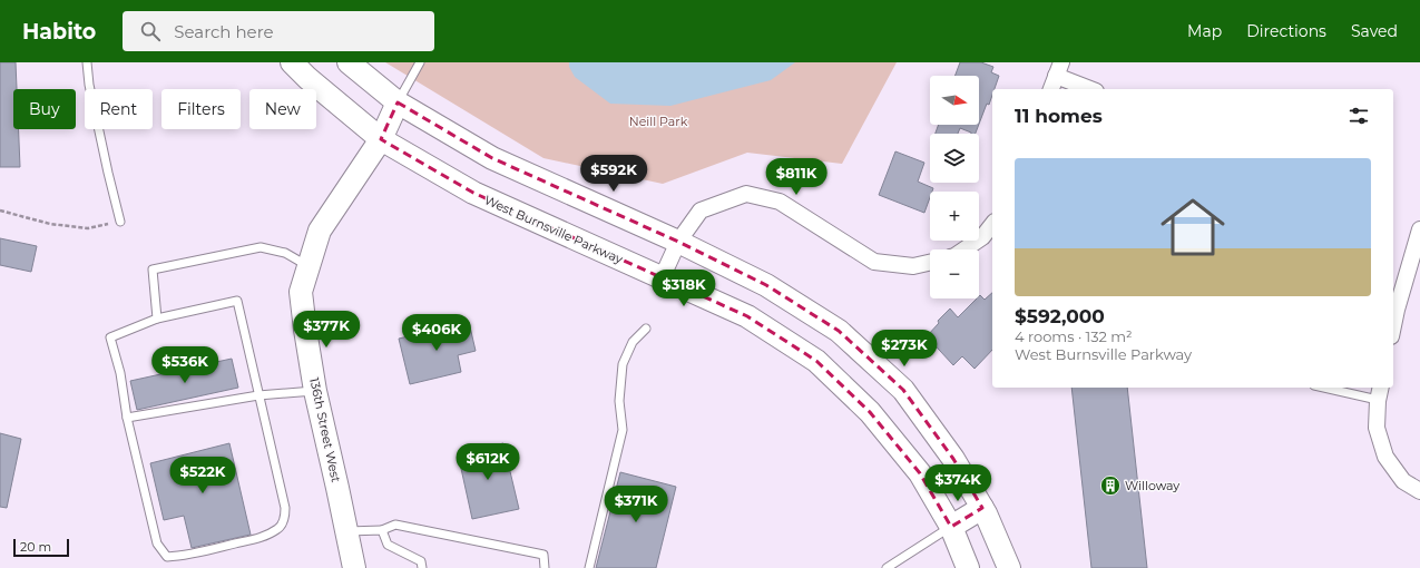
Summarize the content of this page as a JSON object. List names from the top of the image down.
{
  "streets": {
    "street": ["West Burnsville Parkway", "136th Street West"]
  },
  "crossings": [
    ["West Burnsville Parkway", "136th Street West"]
  ],
  "parks": ["Neill Park"],
  "places": {
    "building": ["Willoway"]
  },
  "scale_bar": "20 m",
  "north": "right",
  "page": {
    "header": "Habito",
    "search": "Search here",
    "nav": ["Map", "Directions", "Saved"],
    "map_buttons": ["+", "−"],
    "chip": [
      "Buy",
      "Rent",
      "Filters",
      "New"
    ],
    "heading": "11 homes",
    "list": [
      {
        "name": "$592,000",
        "note": "4 rooms · 132 m² · West Burnsville Parkway"
      }
    ],
    "price": [
      "$592K",
      "$811K",
      "$318K",
      "$377K",
      "$406K",
      "$273K",
      "$536K",
      "$612K",
      "$522K",
      "$374K",
      "$371K"
    ],
    "scale": "20 m"
  }
}
